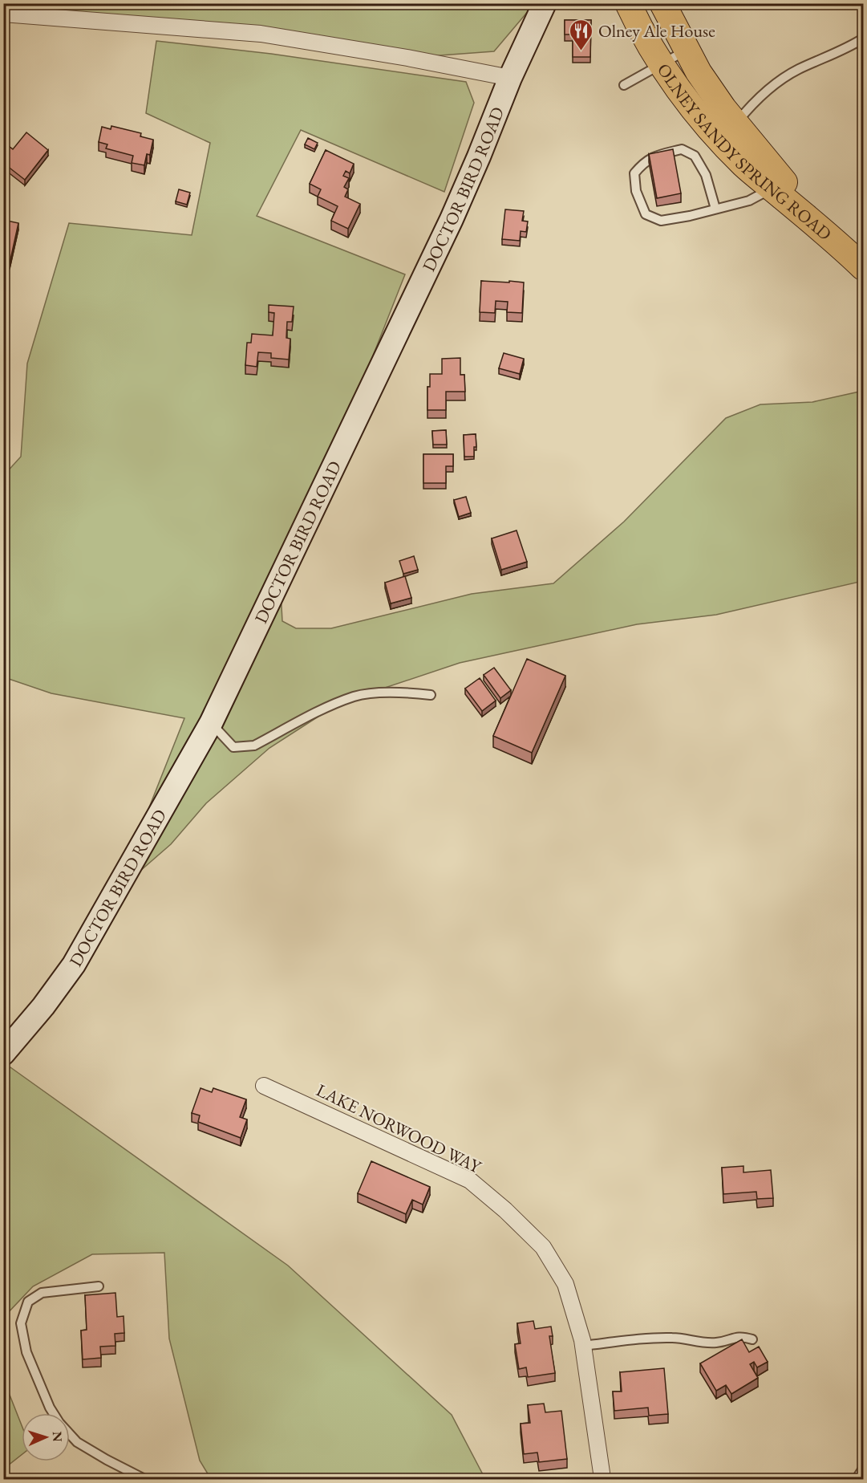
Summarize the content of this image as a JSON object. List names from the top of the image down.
{
  "streets": {
    "main road": ["OLNEY SANDY SPRING ROAD", "DOCTOR BIRD ROAD"],
    "street": ["LAKE NORWOOD WAY"]
  },
  "places": {
    "restaurant": ["Olney Ale House"]
  },
  "north": "right"
}
